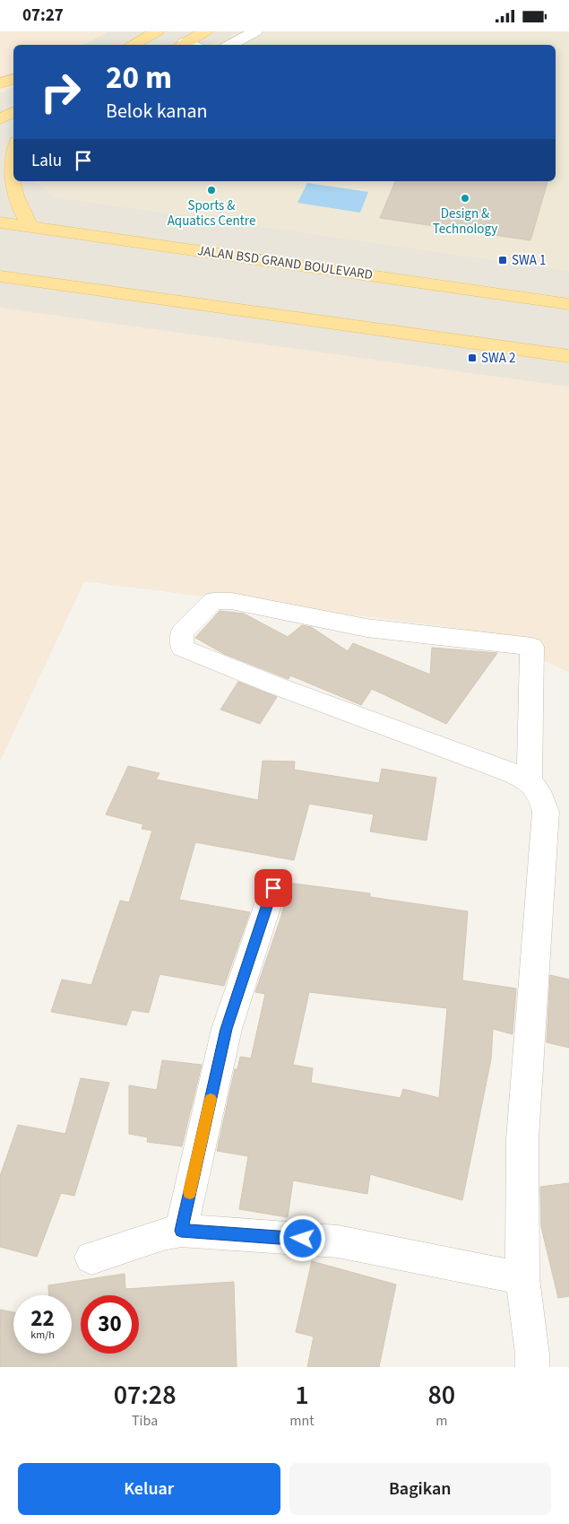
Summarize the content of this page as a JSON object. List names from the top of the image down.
{
  "streets": {
    "main road": ["JALAN BSD GRAND BOULEVARD"]
  },
  "places": {
    "other": ["Sports & Aquatics Centre", "Design & Technology"],
    "transit": ["SWA 1", "SWA 2"]
  },
  "page": {
    "status": "07:27",
    "turn": ["20 m", "Belok kanan"],
    "then": "Lalu",
    "speed": "22 km/h",
    "limit": "30",
    "eta": [
      "07:28",
      "Tiba",
      "1",
      "mnt",
      "80",
      "m"
    ],
    "buttons": ["Keluar", "Bagikan"]
  }
}
